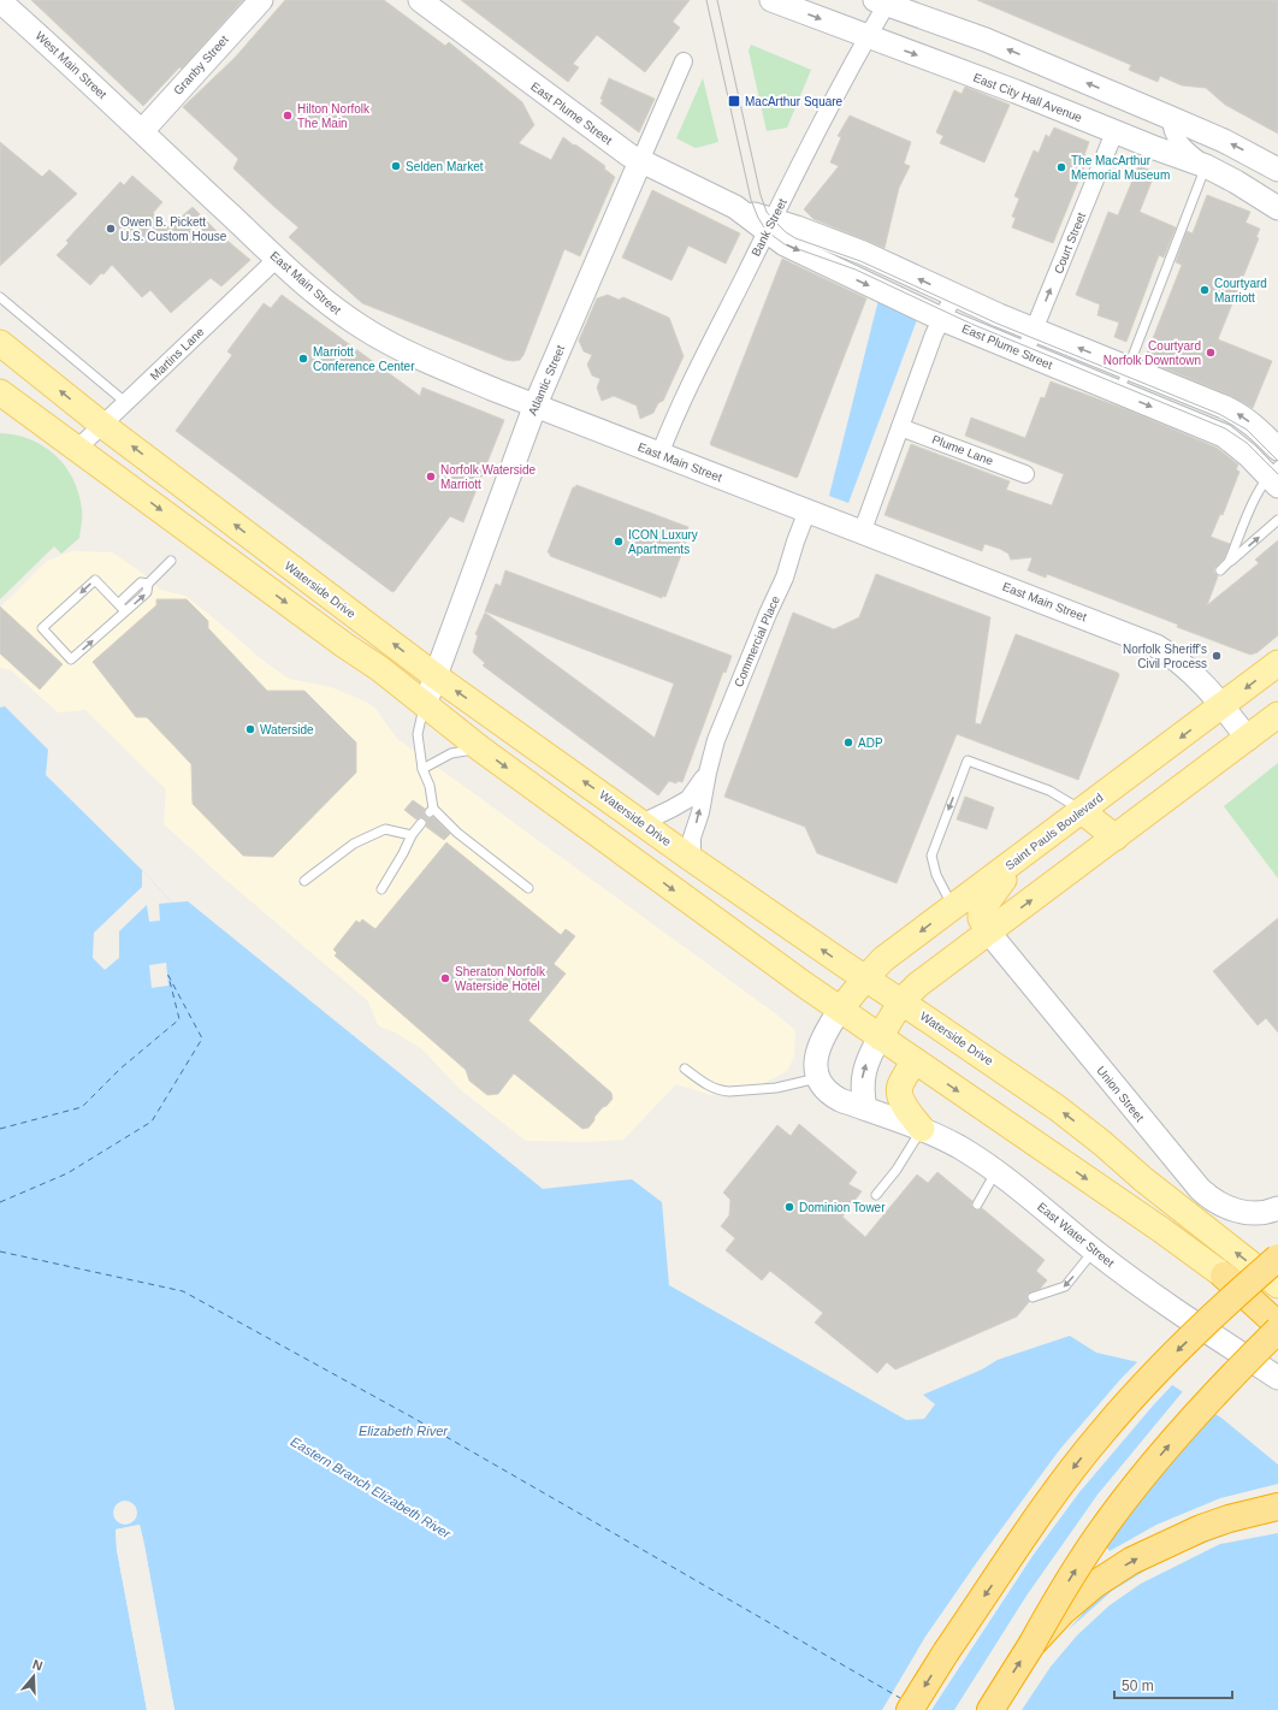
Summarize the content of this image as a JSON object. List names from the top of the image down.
{
  "streets": {
    "main road": ["Waterside Drive", "Saint Pauls Boulevard"],
    "street": [
      "West Main Street",
      "Granby Street",
      "East City Hall Avenue",
      "East Plume Street",
      "Bank Street",
      "Court Street",
      "East Main Street",
      "Martins Lane",
      "Atlantic Street",
      "Plume Lane",
      "Commercial Place",
      "Union Street",
      "East Water Street"
    ]
  },
  "crossings": [
    ["West Main Street", "Granby Street"],
    ["West Main Street", "East Main Street"],
    ["Granby Street", "East Main Street"],
    ["East City Hall Avenue", "Bank Street"],
    ["East City Hall Avenue", "Court Street"],
    ["East Plume Street", "Bank Street"],
    ["East Plume Street", "Court Street"],
    ["East Plume Street", "Atlantic Street"],
    ["Bank Street", "East Main Street"],
    ["East Main Street", "Martins Lane"],
    ["East Main Street", "Atlantic Street"],
    ["East Main Street", "Commercial Place"],
    ["East Main Street", "Saint Pauls Boulevard"],
    ["Martins Lane", "Waterside Drive"],
    ["Atlantic Street", "Waterside Drive"],
    ["Waterside Drive", "Commercial Place"],
    ["Waterside Drive", "Saint Pauls Boulevard"]
  ],
  "one_way": ["Court Street"],
  "water": ["Elizabeth River", "Eastern Branch Elizabeth River"],
  "places": {
    "transit": ["MacArthur Square"],
    "other": [
      "Hilton Norfolk The Main",
      "Selden Market",
      "The MacArthur Memorial Museum",
      "Owen B. Pickett U.S. Custom House",
      "Courtyard Marriott",
      "Courtyard Norfolk Downtown",
      "Marriott Conference Center",
      "Norfolk Waterside Marriott",
      "ICON Luxury Apartments",
      "Norfolk Sheriff's Civil Process",
      "Waterside",
      "ADP",
      "Sheraton Norfolk Waterside Hotel",
      "Dominion Tower"
    ]
  },
  "scale_bar": "50 m",
  "north": "top"
}
